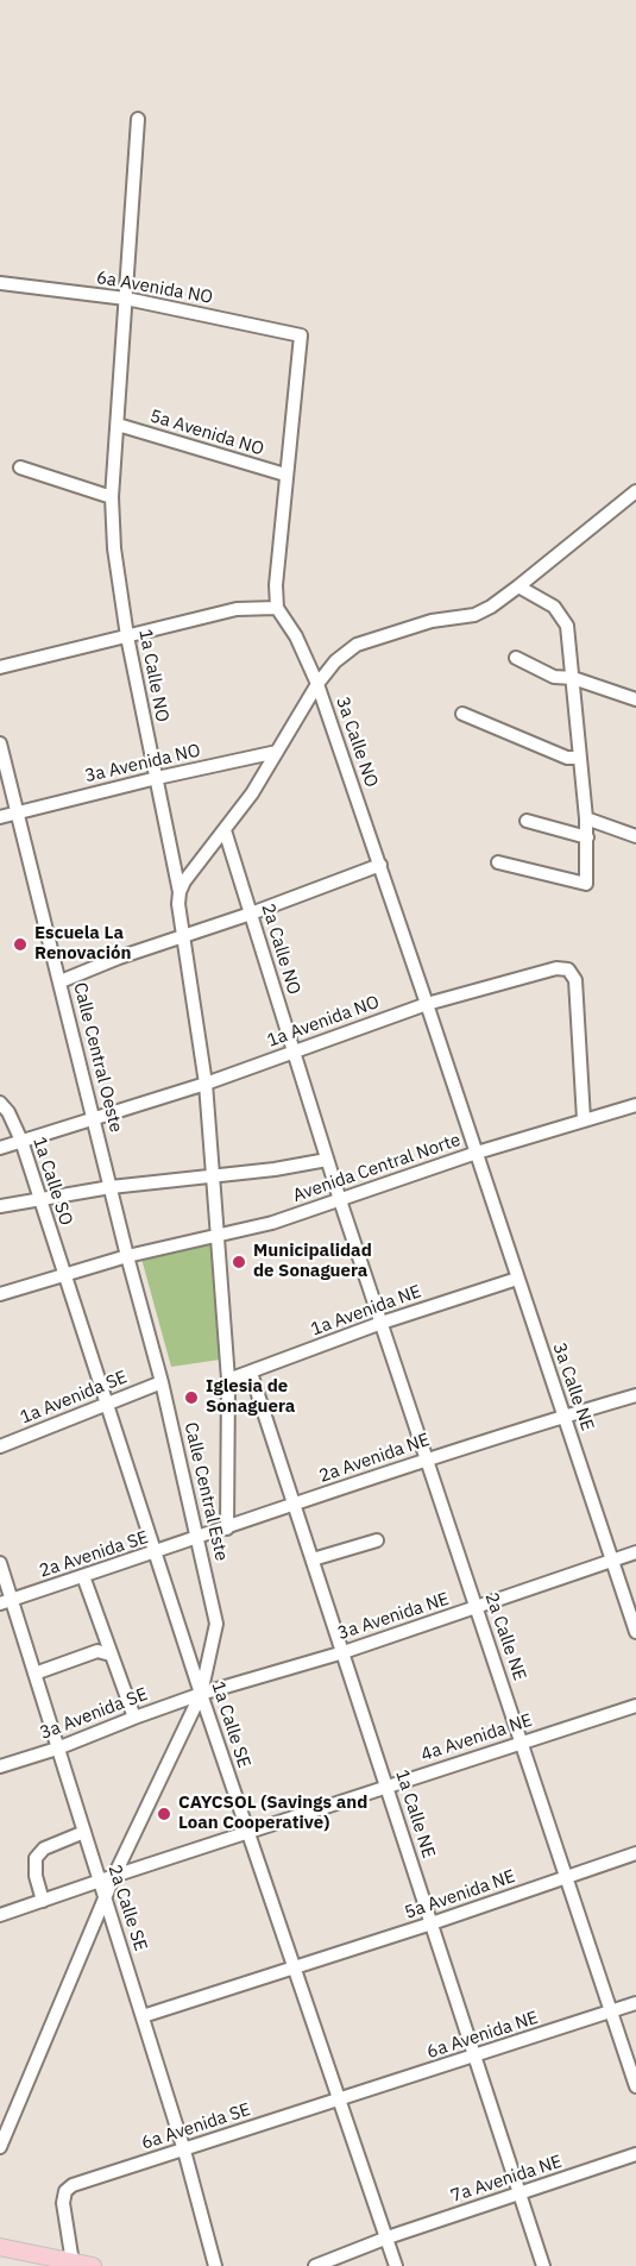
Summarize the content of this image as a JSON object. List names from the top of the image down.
{
  "streets": {
    "street": [
      "6a Avenida NO",
      "5a Avenida NO",
      "1a Calle NO",
      "3a Calle NO",
      "3a Avenida NO",
      "2a Calle NO",
      "1a Avenida NO",
      "Calle Central Oeste",
      "Avenida Central Norte",
      "1a Calle SO",
      "1a Avenida NE",
      "3a Calle NE",
      "1a Avenida SE",
      "2a Avenida NE",
      "Calle Central Este",
      "2a Avenida SE",
      "3a Avenida NE",
      "2a Calle NE",
      "3a Avenida SE",
      "1a Calle SE",
      "4a Avenida NE",
      "1a Calle NE",
      "5a Avenida NE",
      "2a Calle SE",
      "6a Avenida NE",
      "6a Avenida SE",
      "7a Avenida NE"
    ]
  },
  "crossings": [
    ["6a Avenida NO", "5a Avenida NO"],
    ["6a Avenida NO", "1a Calle NO"],
    ["5a Avenida NO", "1a Calle NO"],
    ["1a Calle NO", "3a Avenida NO"],
    ["1a Calle NO", "1a Avenida NO"],
    ["1a Calle NO", "Avenida Central Norte"],
    ["3a Calle NO", "1a Avenida NO"],
    ["3a Calle NO", "Avenida Central Norte"],
    ["3a Calle NO", "3a Calle NE"],
    ["3a Avenida NO", "Calle Central Oeste"],
    ["2a Calle NO", "1a Avenida NO"],
    ["2a Calle NO", "Avenida Central Norte"],
    ["2a Calle NO", "2a Calle NE"],
    ["1a Avenida NO", "Calle Central Oeste"],
    ["1a Avenida NO", "Avenida Central Norte"],
    ["1a Avenida NO", "1a Calle SO"],
    ["Calle Central Oeste", "Avenida Central Norte"],
    ["Calle Central Oeste", "Calle Central Este"],
    ["Avenida Central Norte", "1a Calle SO"],
    ["Avenida Central Norte", "3a Calle NE"],
    ["Avenida Central Norte", "Calle Central Este"],
    ["Avenida Central Norte", "2a Calle NE"],
    ["Avenida Central Norte", "1a Calle SE"],
    ["1a Calle SO", "1a Calle SE"],
    ["1a Avenida NE", "3a Calle NE"],
    ["1a Avenida NE", "2a Calle NE"],
    ["1a Avenida NE", "1a Calle NE"],
    ["3a Calle NE", "2a Avenida NE"],
    ["3a Calle NE", "3a Avenida NE"],
    ["1a Avenida SE", "Calle Central Este"],
    ["1a Avenida SE", "1a Calle SE"],
    ["2a Avenida NE", "Calle Central Este"],
    ["2a Avenida NE", "2a Avenida SE"],
    ["2a Avenida NE", "2a Calle NE"],
    ["2a Avenida NE", "1a Calle NE"],
    ["Calle Central Este", "2a Avenida SE"],
    ["Calle Central Este", "3a Avenida NE"],
    ["Calle Central Este", "3a Avenida SE"],
    ["Calle Central Este", "1a Calle SE"],
    ["Calle Central Este", "4a Avenida NE"],
    ["Calle Central Este", "2a Calle SE"],
    ["2a Avenida SE", "1a Calle SE"],
    ["2a Avenida SE", "2a Calle SE"],
    ["3a Avenida NE", "2a Calle NE"],
    ["3a Avenida NE", "3a Avenida SE"],
    ["3a Avenida NE", "1a Calle SE"],
    ["3a Avenida NE", "1a Calle NE"],
    ["2a Calle NE", "4a Avenida NE"],
    ["2a Calle NE", "5a Avenida NE"],
    ["2a Calle NE", "6a Avenida NE"],
    ["3a Avenida SE", "1a Calle SE"],
    ["3a Avenida SE", "2a Calle SE"],
    ["1a Calle SE", "4a Avenida NE"],
    ["1a Calle SE", "5a Avenida NE"],
    ["1a Calle SE", "6a Avenida NE"],
    ["1a Calle SE", "6a Avenida SE"],
    ["1a Calle SE", "7a Avenida NE"],
    ["4a Avenida NE", "1a Calle NE"],
    ["4a Avenida NE", "2a Calle SE"],
    ["1a Calle NE", "5a Avenida NE"],
    ["1a Calle NE", "6a Avenida NE"],
    ["1a Calle NE", "7a Avenida NE"],
    ["5a Avenida NE", "2a Calle SE"],
    ["2a Calle SE", "6a Avenida SE"],
    ["6a Avenida NE", "6a Avenida SE"]
  ],
  "places": [
    "Escuela La Renovación",
    "Municipalidad de Sonaguera",
    "Iglesia de Sonaguera",
    "CAYCSOL (Savings and Loan Cooperative)"
  ]
}
